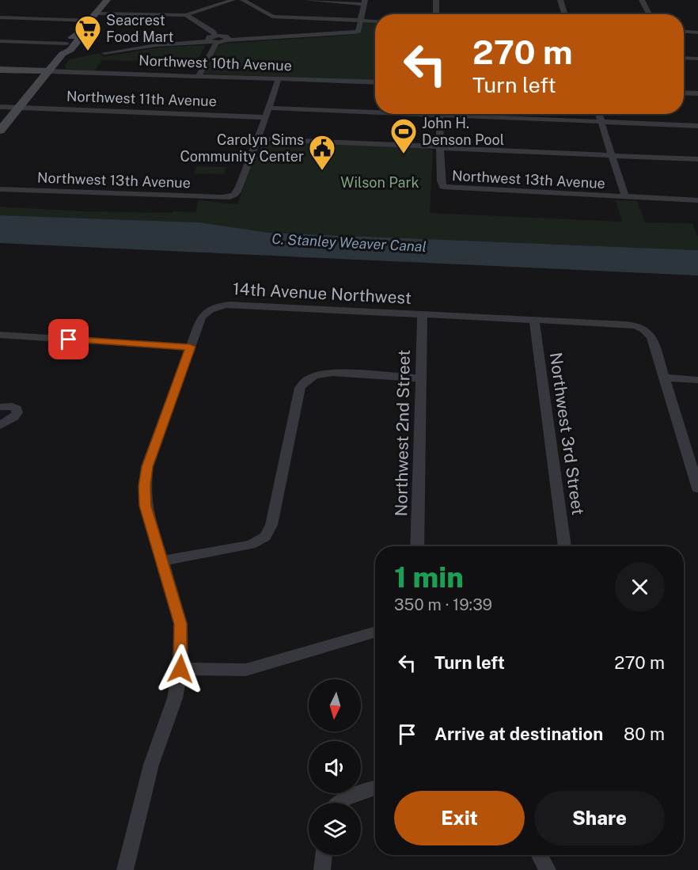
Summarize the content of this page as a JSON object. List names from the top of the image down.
{
  "streets": {
    "street": [
      "Northwest 10th Avenue",
      "Northwest 11th Avenue",
      "Northwest 13th Avenue",
      "14th Avenue Northwest",
      "Northwest 2nd Street",
      "Northwest 3rd Street"
    ]
  },
  "crossings": [
    ["14th Avenue Northwest", "Northwest 2nd Street"],
    ["14th Avenue Northwest", "Northwest 3rd Street"]
  ],
  "water": ["C. Stanley Weaver Canal"],
  "parks": ["Wilson Park"],
  "places": {
    "supermarket": ["Seacrest Food Mart"],
    "sports": ["John H. Denson Pool"],
    "public building": ["Carolyn Sims Community Center"]
  },
  "north": "bottom",
  "page": {
    "turn": ["270 m", "Turn left"],
    "heading": ["1 min", "350 m · 19:39"],
    "list": [
      {
        "name": "Turn left",
        "value": "270 m"
      },
      {
        "name": "Arrive at destination",
        "value": "80 m"
      }
    ],
    "buttons": ["Exit", "Share"]
  }
}
